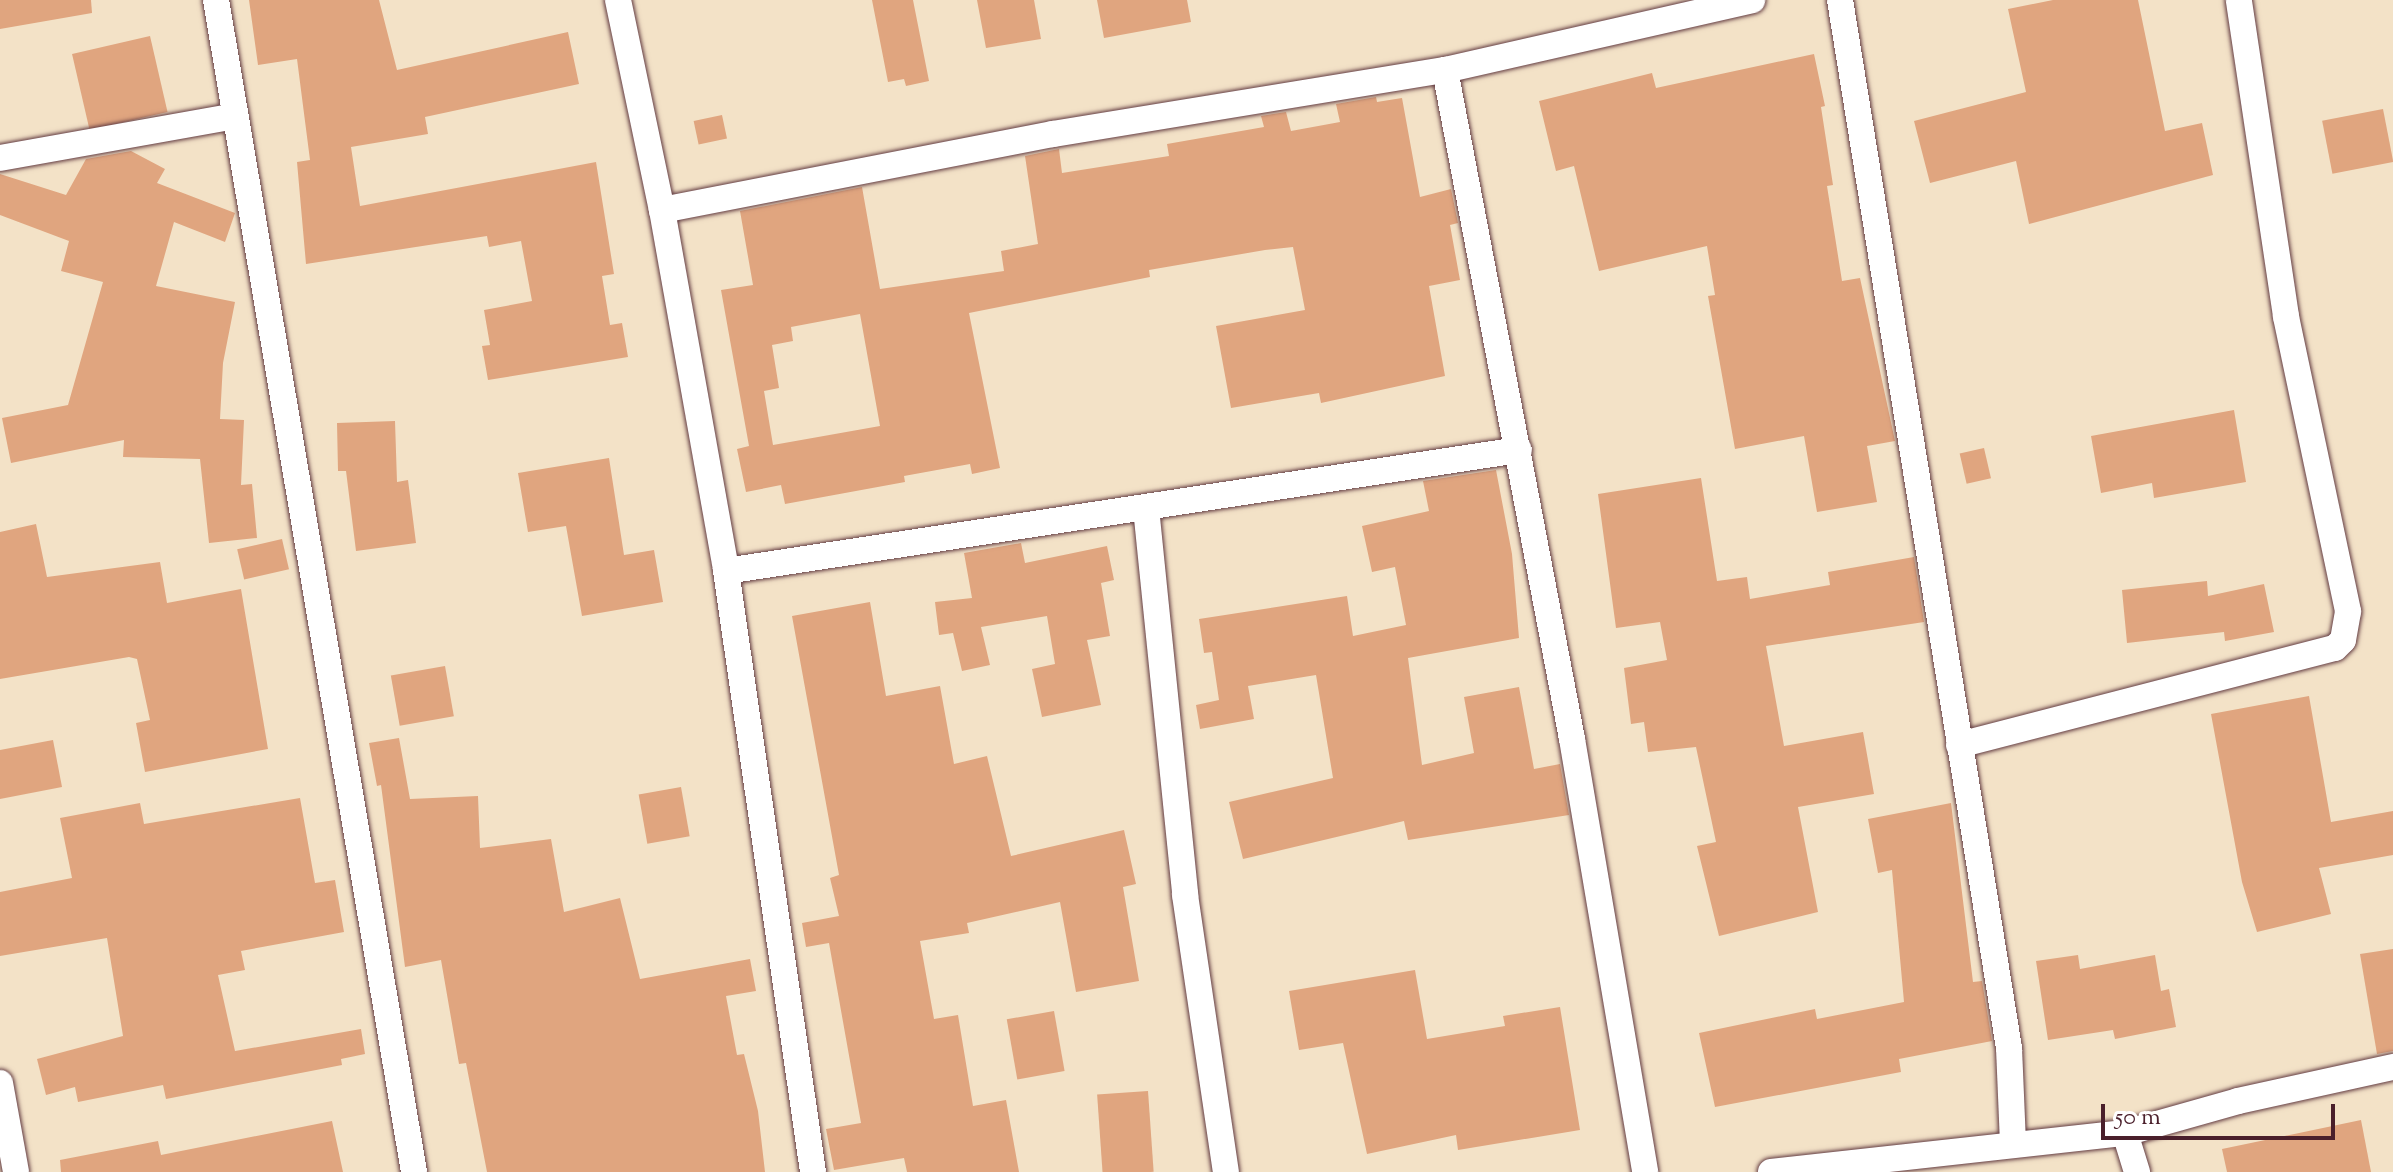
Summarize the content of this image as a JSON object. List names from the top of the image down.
{
  "scale_bar": "50 m"
}
